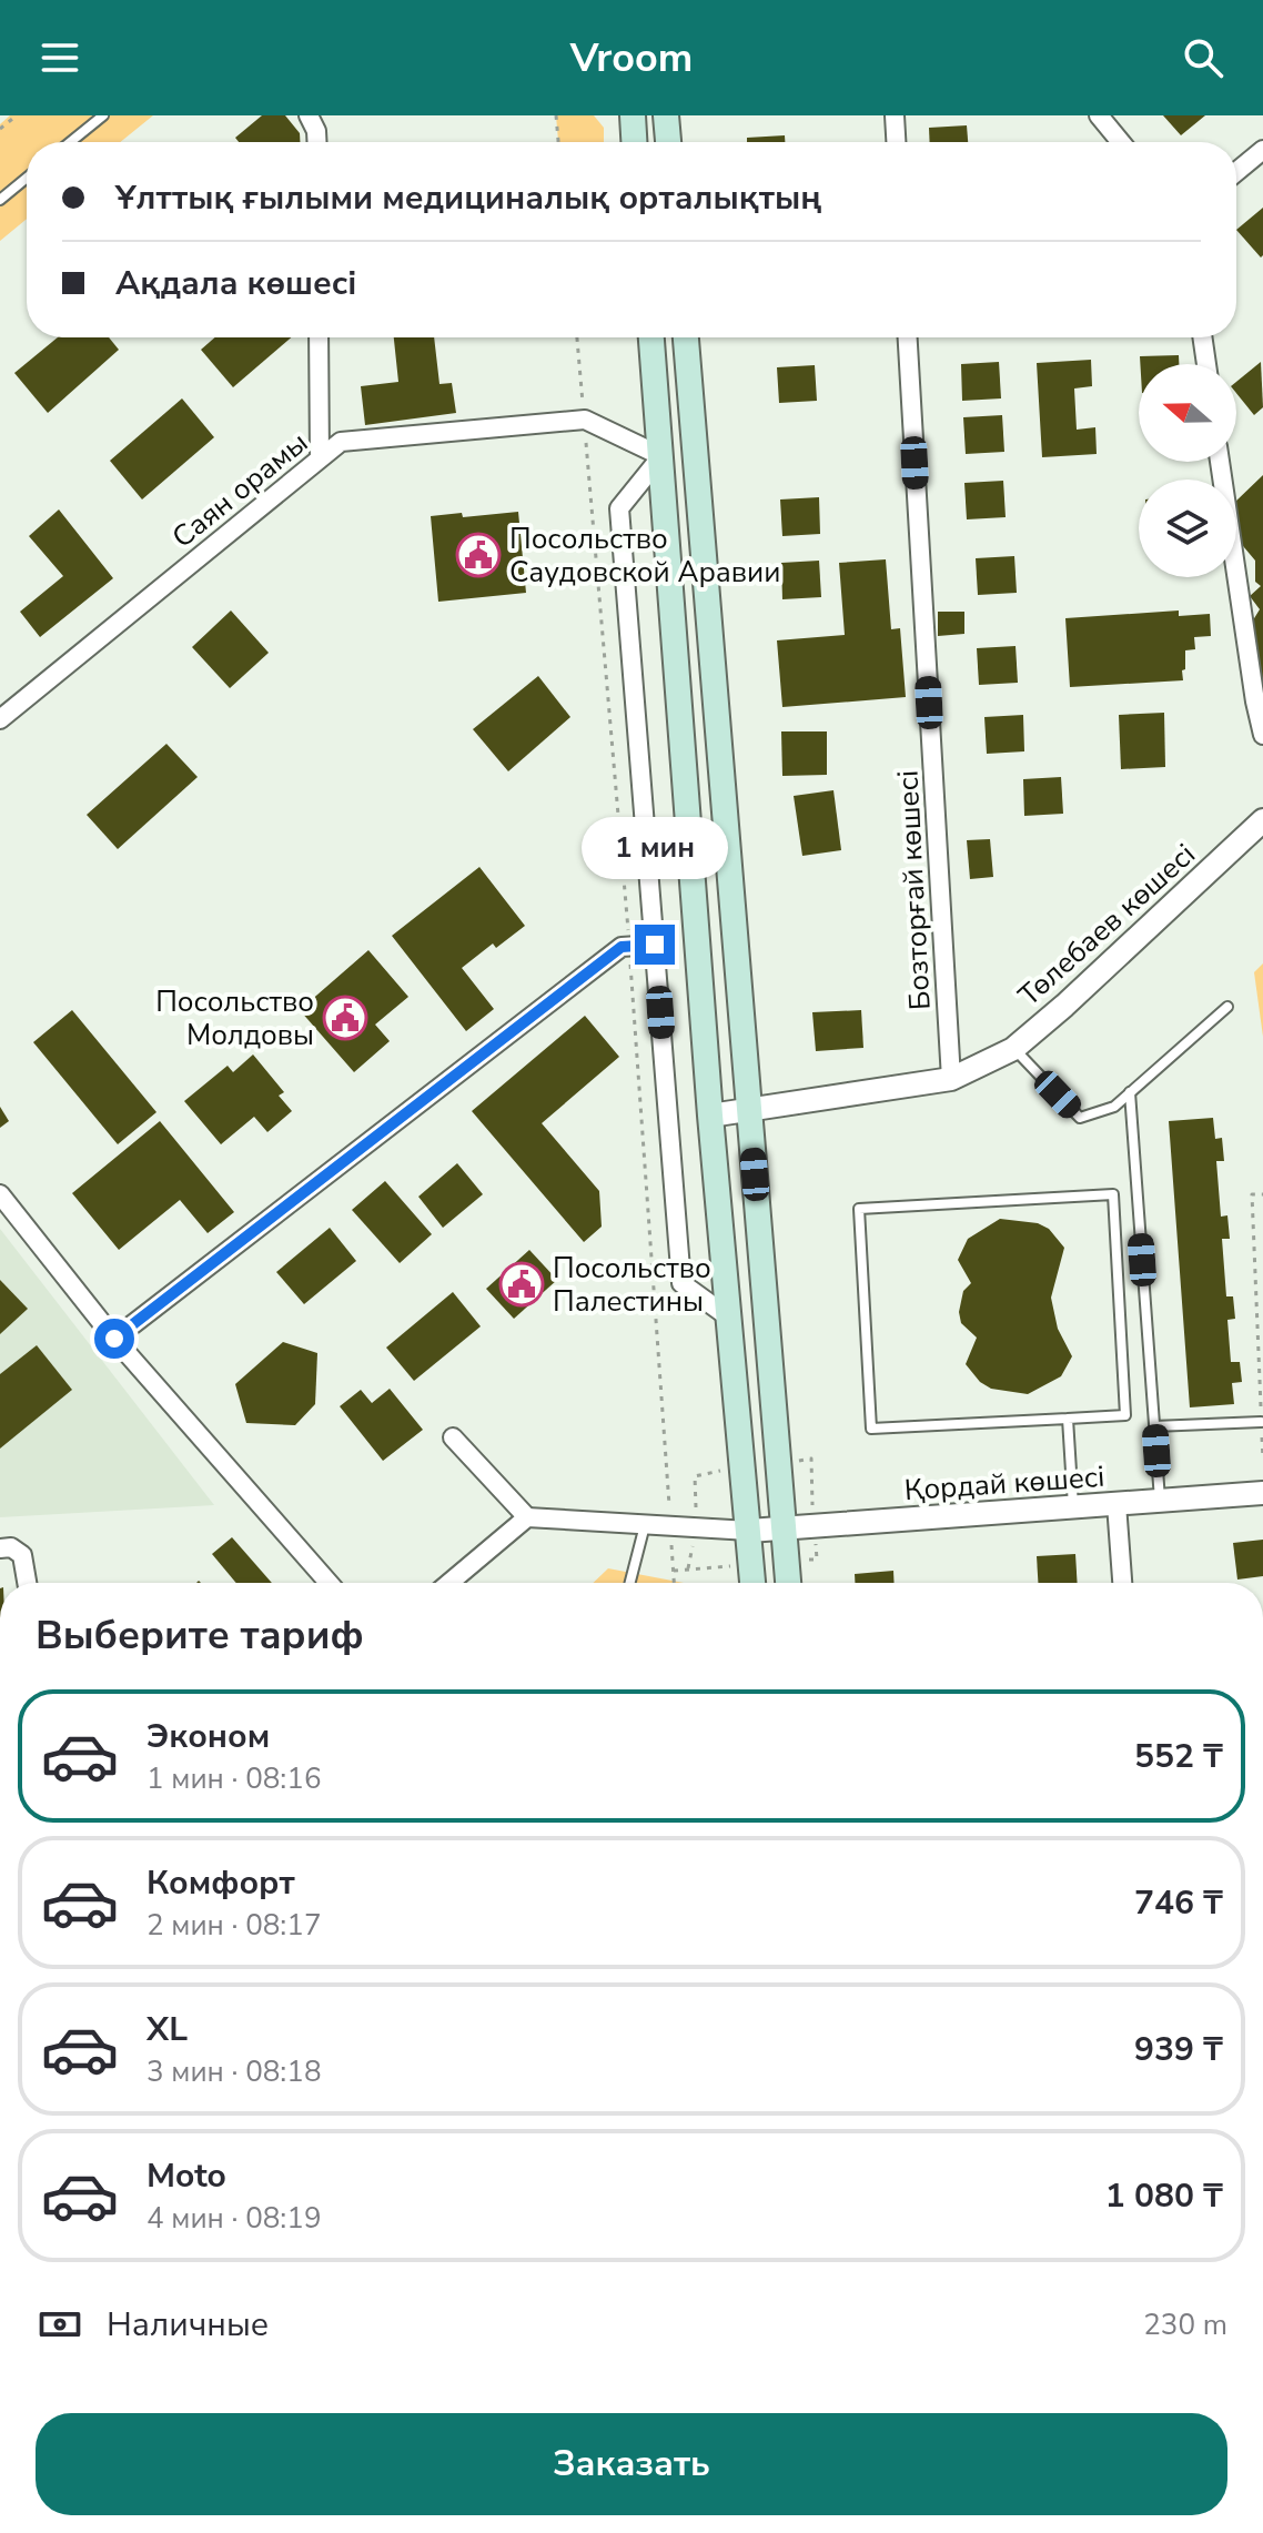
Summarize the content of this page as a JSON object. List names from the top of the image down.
{
  "streets": {
    "street": [
      "Саян орамы",
      "Бозторғай көшесі",
      "Төлебаев көшесі",
      "Қордай көшесі"
    ]
  },
  "crossings": [
    ["Бозторғай көшесі", "Төлебаев көшесі"]
  ],
  "places": {
    "public building": ["Посольство Саудовской Аравии", "Посольство Молдовы", "Посольство Палестины"]
  },
  "north": "left",
  "page": {
    "header": "Vroom",
    "banner": ["Ұлттық ғылыми медициналық орталықтың", "Ақдала көшесі"],
    "bubble": "1 мин",
    "heading": "Выберите тариф",
    "list": [
      {
        "name": "Эконом",
        "note": "1 мин · 08:16",
        "value": "552 ₸"
      },
      {
        "name": "Комфорт",
        "note": "2 мин · 08:17",
        "value": "746 ₸"
      },
      {
        "name": "XL",
        "note": "3 мин · 08:18",
        "value": "939 ₸"
      },
      {
        "name": "Moto",
        "note": "4 мин · 08:19",
        "value": "1 080 ₸"
      }
    ],
    "pay": ["Наличные", "230 m"],
    "buttons": "Заказать"
  }
}
